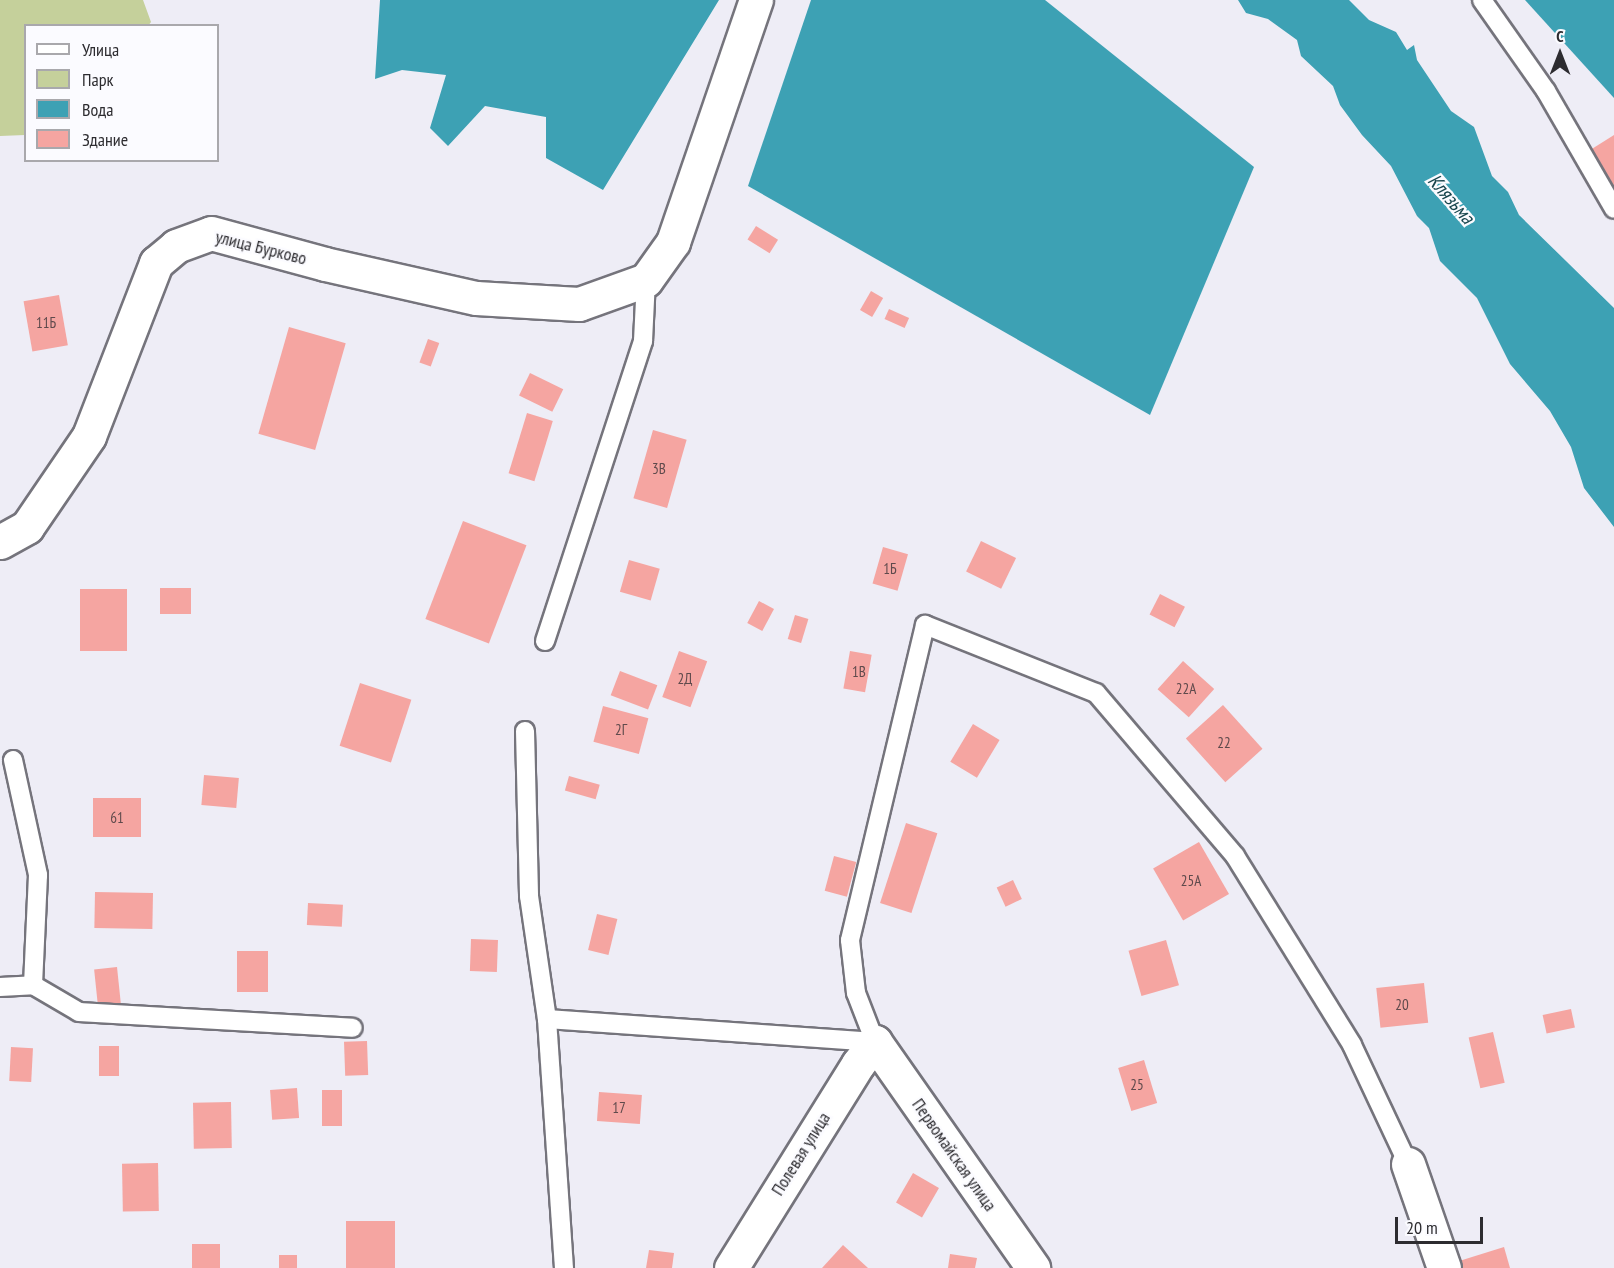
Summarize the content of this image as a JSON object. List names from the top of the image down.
{
  "streets": {
    "street": ["улица Бурково", "Полевая улица", "Первомайская улица"]
  },
  "crossings": [
    ["Полевая улица", "Первомайская улица"]
  ],
  "water": ["Клязьма"],
  "house_numbers": [
    "11Б",
    "3В",
    "1Б",
    "1В",
    "2Д",
    "22А",
    "2Г",
    "22",
    "61",
    "25А",
    "20",
    "25",
    "17"
  ],
  "legend": [
    "Улица",
    "Парк",
    "Вода",
    "Здание"
  ],
  "scale_bar": "20 m",
  "north": "top"
}
